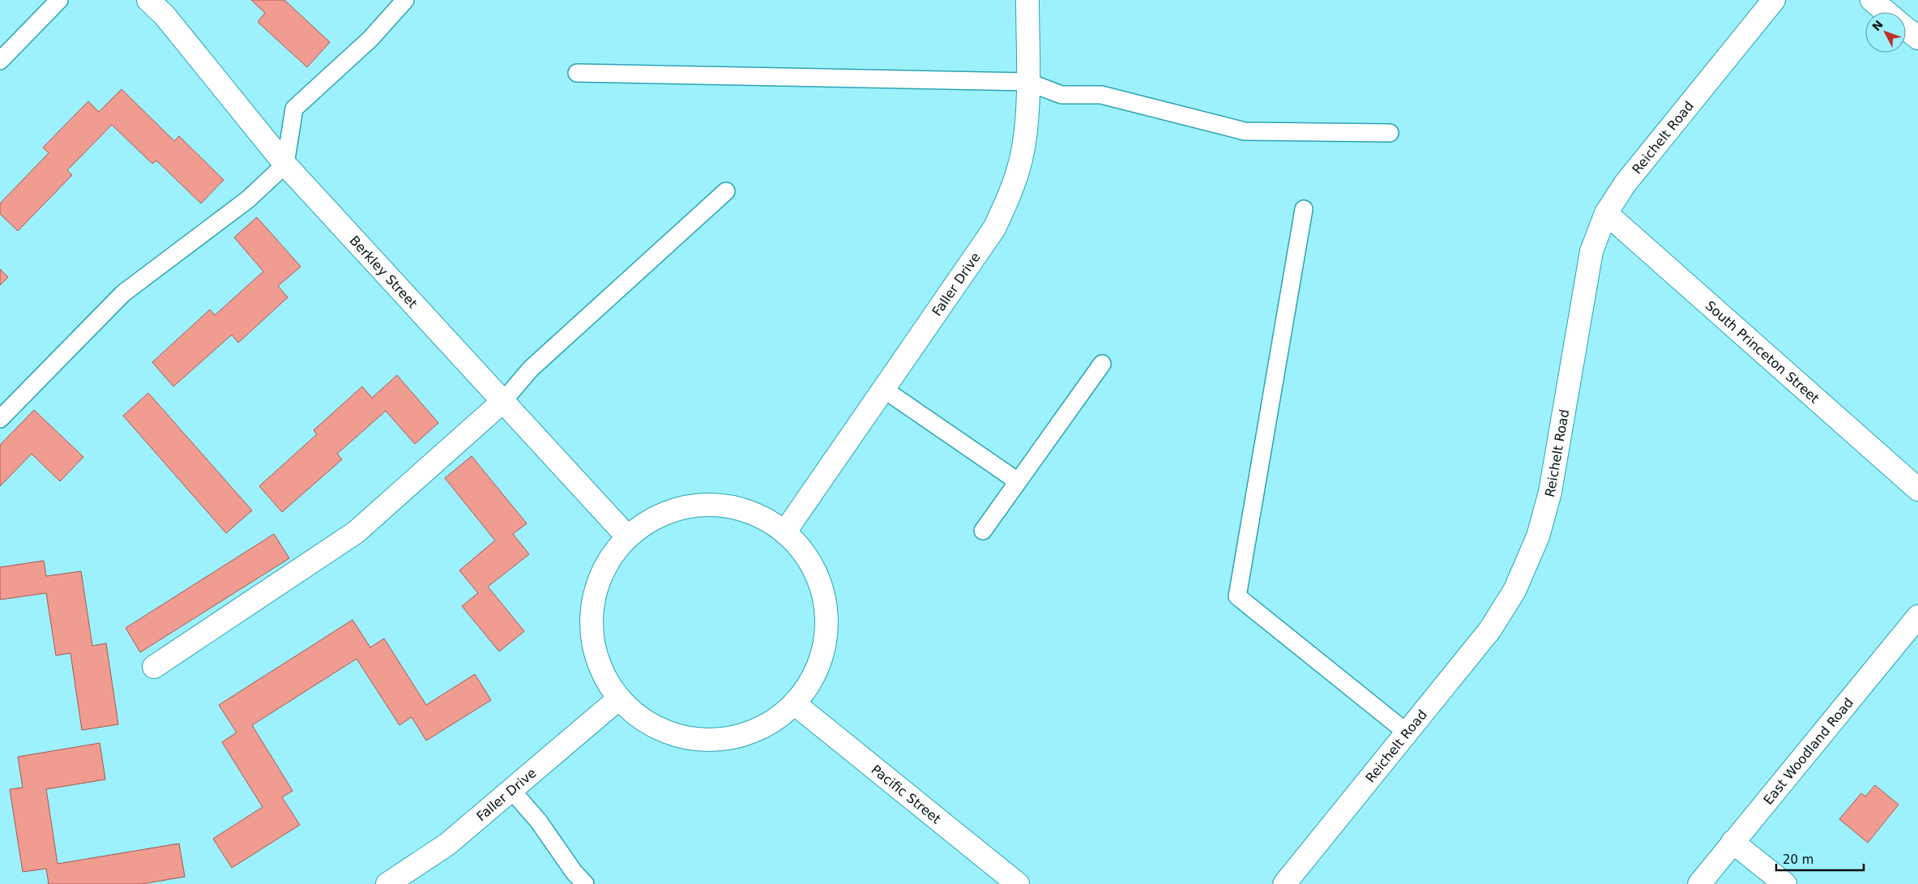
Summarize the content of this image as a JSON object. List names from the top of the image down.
{
  "streets": {
    "street": [
      "Reichelt Road",
      "Berkley Street",
      "Faller Drive",
      "South Princeton Street",
      "East Woodland Road",
      "Pacific Street"
    ]
  },
  "crossings": [
    ["Reichelt Road", "South Princeton Street"]
  ],
  "scale_bar": "20 m",
  "north": "top left"
}
